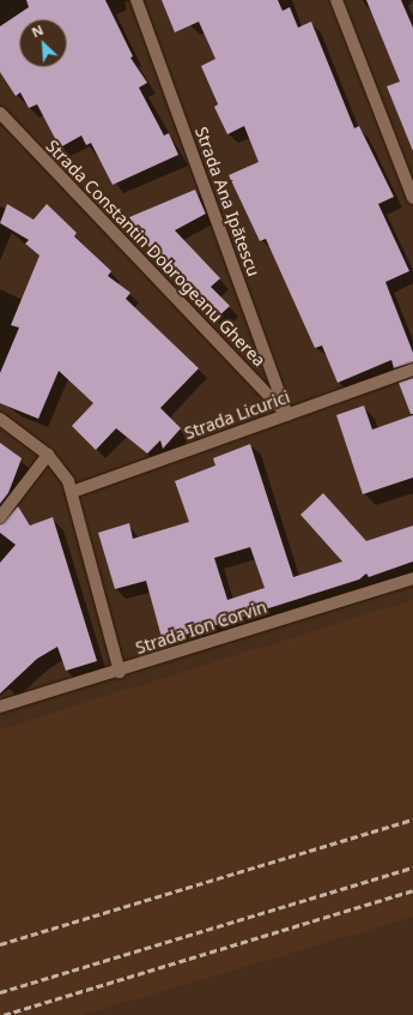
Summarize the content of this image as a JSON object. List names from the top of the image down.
{
  "streets": {
    "street": [
      "Strada Ana Ipătescu",
      "Strada Constantin Dobrogeanu Gherea",
      "Strada Licurici",
      "Strada Ion Corvin"
    ]
  },
  "crossings": [
    ["Strada Ana Ipătescu", "Strada Constantin Dobrogeanu Gherea"],
    ["Strada Ana Ipătescu", "Strada Licurici"],
    ["Strada Constantin Dobrogeanu Gherea", "Strada Licurici"]
  ],
  "north": "top left"
}
